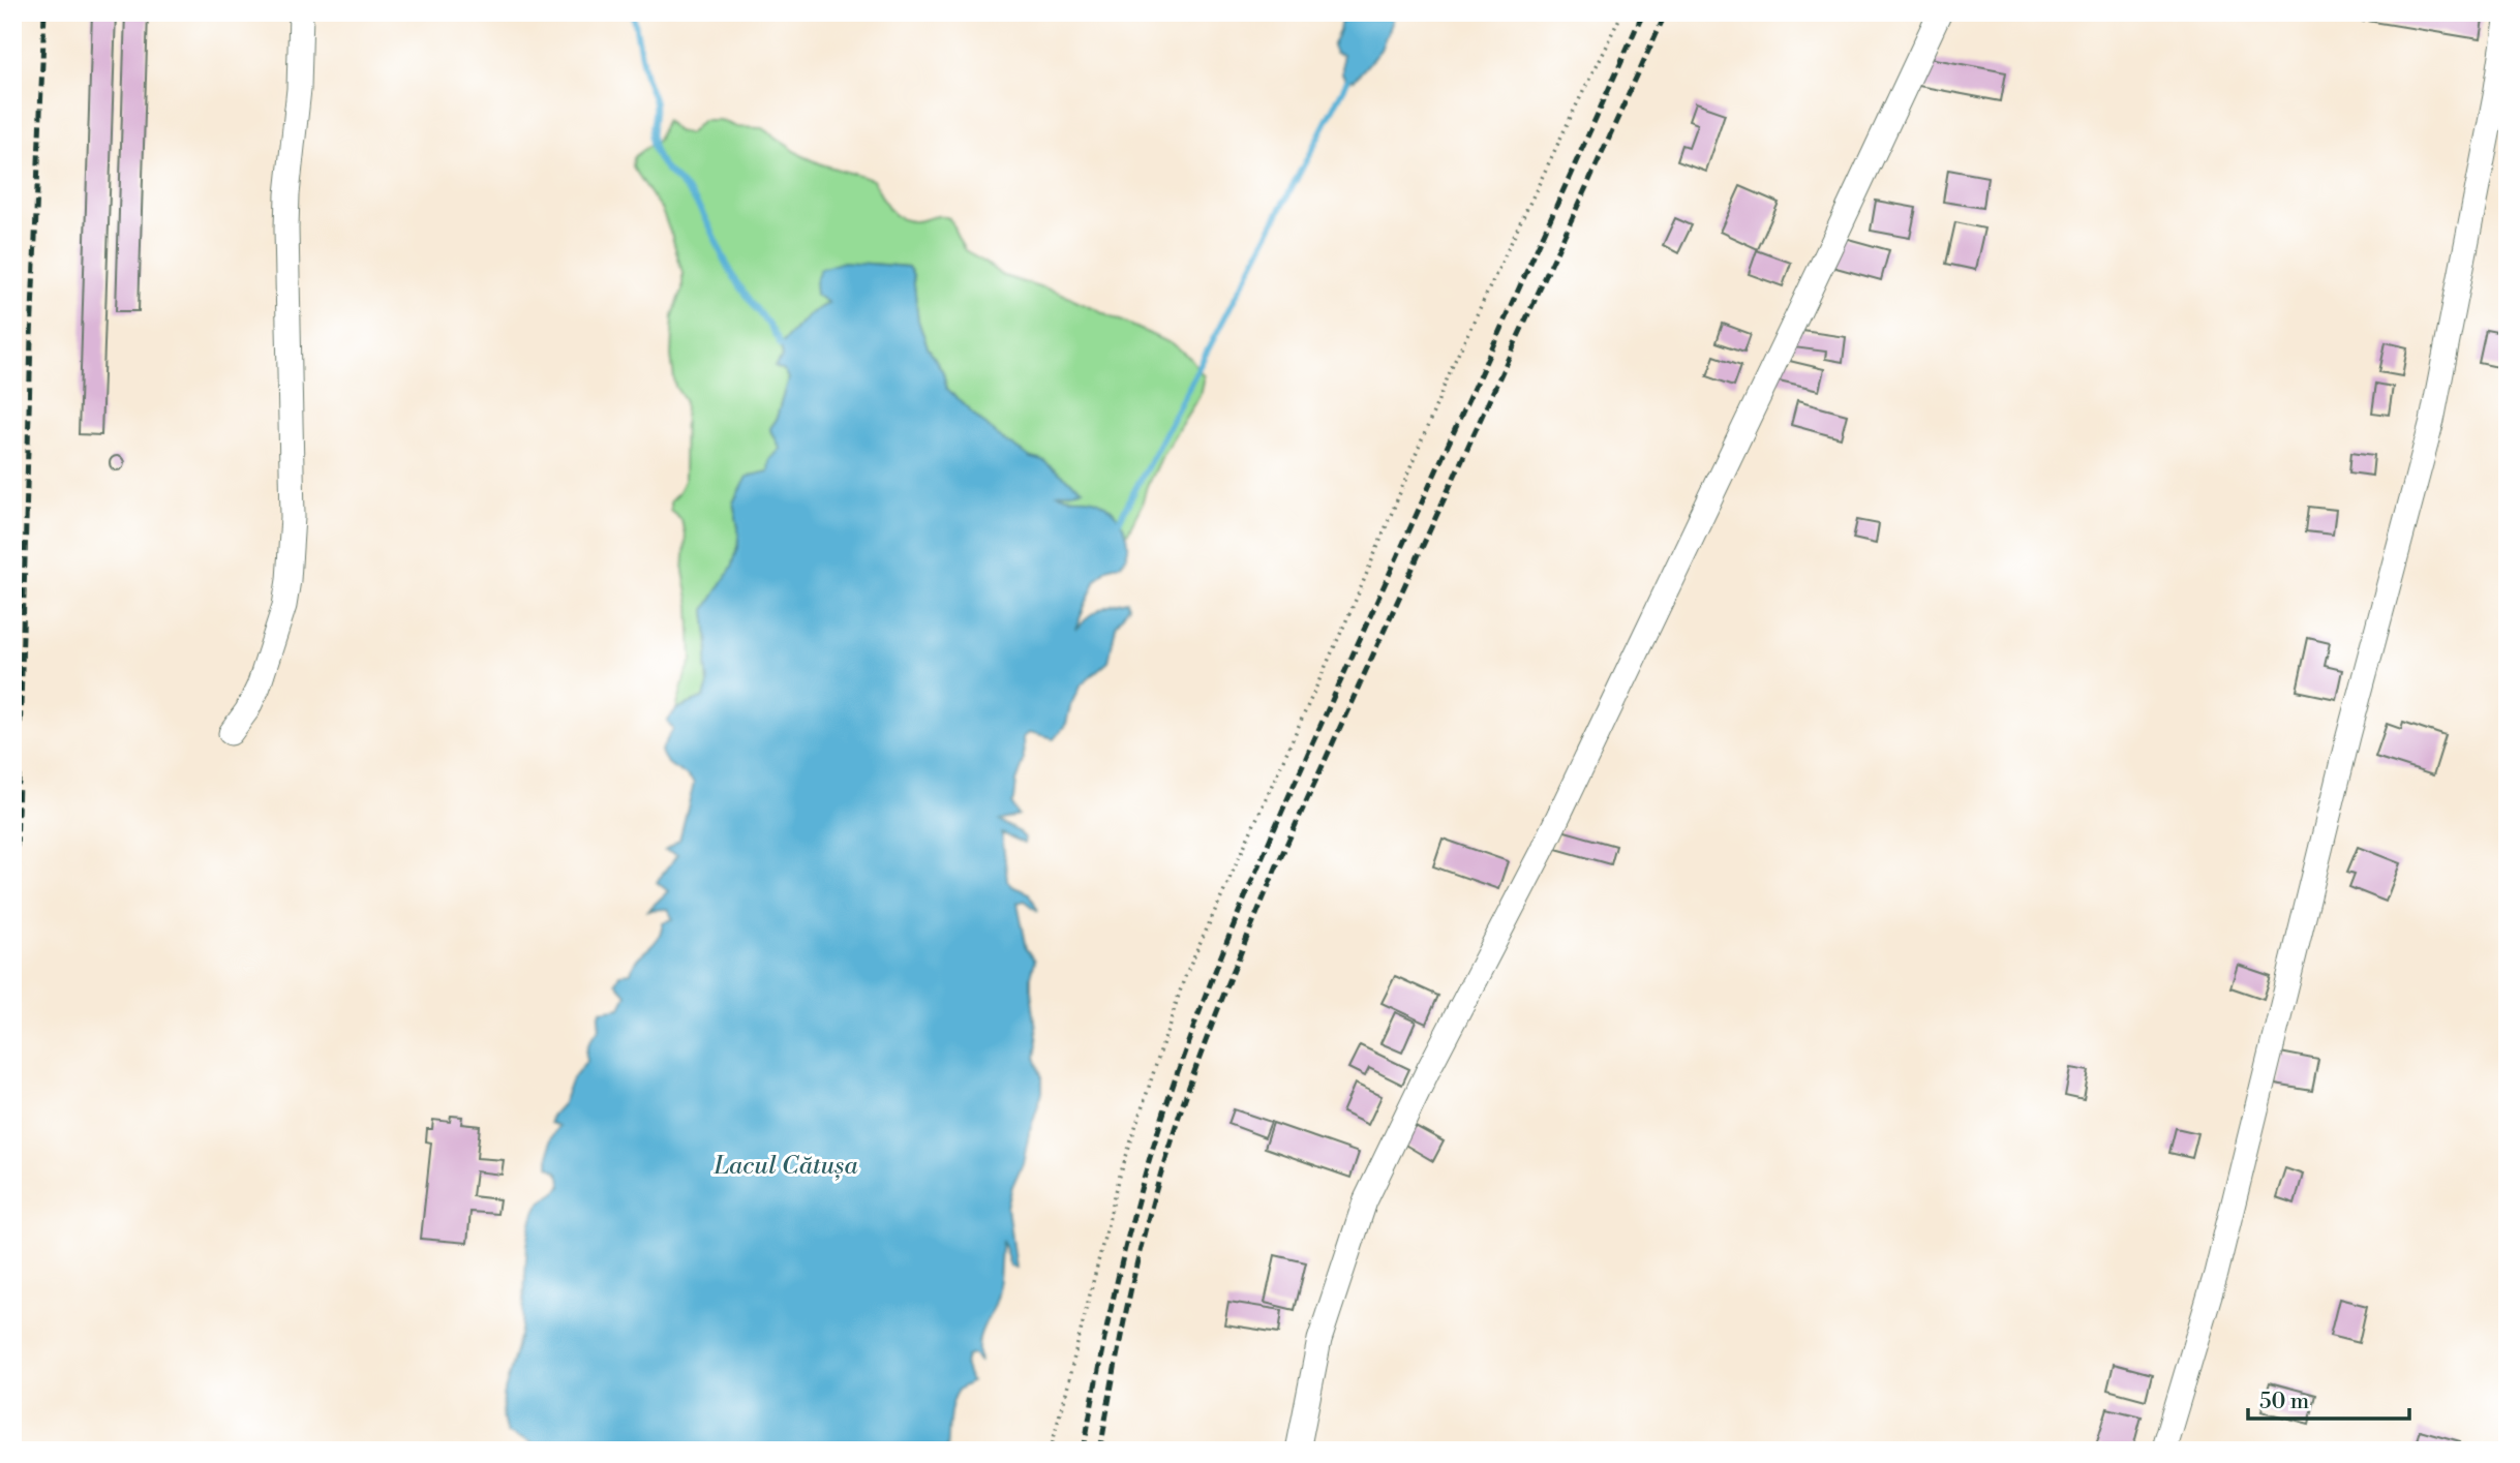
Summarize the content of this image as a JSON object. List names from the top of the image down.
{
  "water": ["Lacul Cătușa"],
  "scale_bar": "50 m"
}
